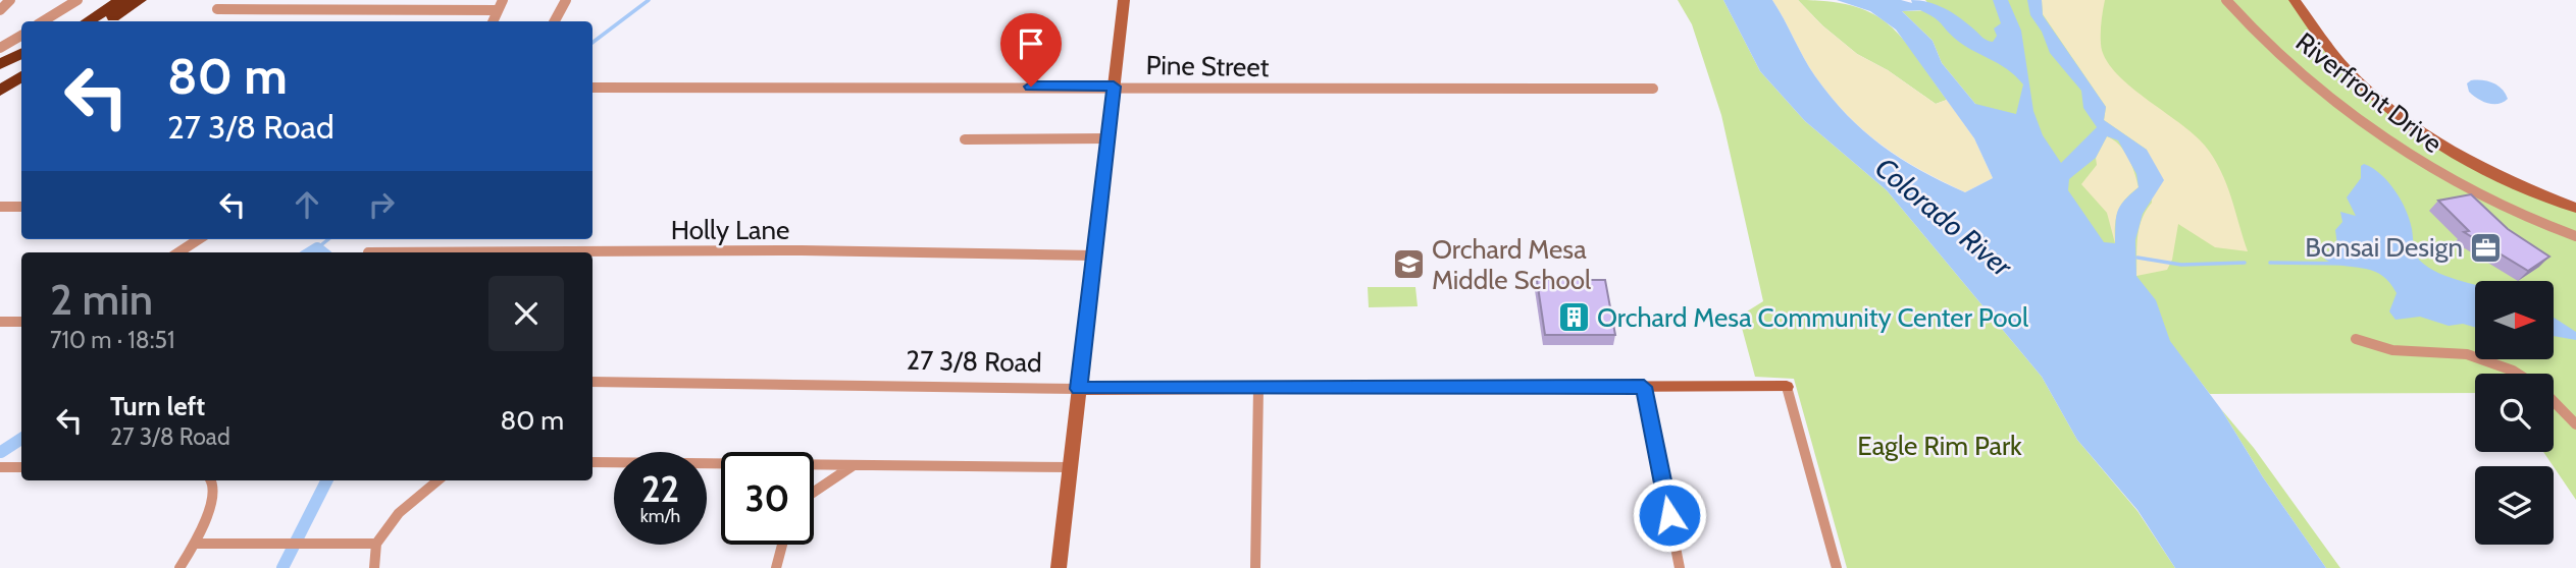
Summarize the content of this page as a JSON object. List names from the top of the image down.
{
  "streets": {
    "main road": ["27 3/8 Road"],
    "street": ["Pine Street", "Riverfront Drive", "Holly Lane"]
  },
  "water": ["Colorado River"],
  "parks": ["Eagle Rim Park"],
  "places": {
    "office": ["Bonsai Design"],
    "school or university": ["Orchard Mesa Middle School"],
    "building": ["Orchard Mesa Community Center Pool"]
  },
  "north": "right",
  "page": {
    "turn": ["80 m", "27 3/8 Road"],
    "heading": ["2 min", "710 m · 18:51"],
    "list": [
      {
        "name": "Turn left",
        "note": "27 3/8 Road",
        "value": "80 m"
      }
    ],
    "speed": "22 km/h",
    "limit": "30"
  }
}
